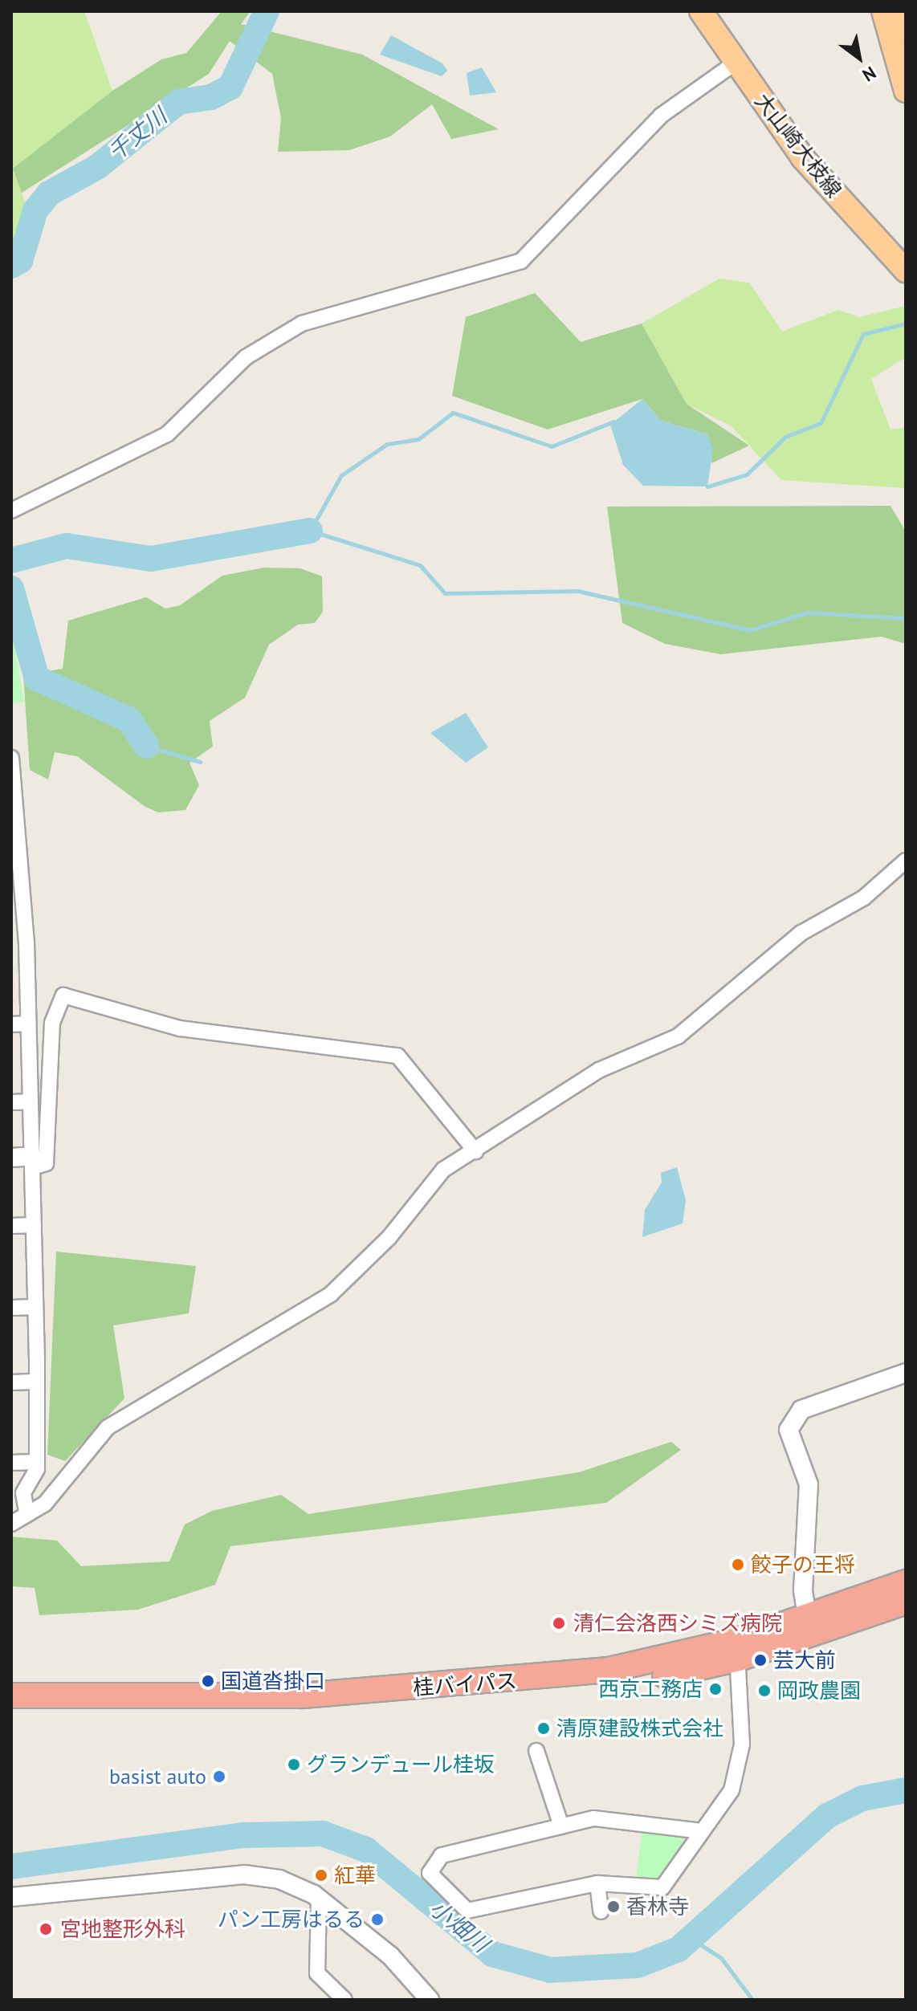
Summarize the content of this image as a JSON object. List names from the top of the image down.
{
  "streets": {
    "highway": ["桂バイパス"],
    "main road": ["大山崎大枝線"]
  },
  "water": ["千丈川", "小畑川"],
  "places": [
    "餃子の王将",
    "清仁会洛西シミズ病院",
    "芸大前",
    "国道沓掛口",
    "西京工務店",
    "岡政農園",
    "清原建設株式会社",
    "グランデュール桂坂",
    "basist auto",
    "紅華",
    "香林寺",
    "パン工房はるる",
    "宮地整形外科"
  ],
  "north": "bottom right"
}
